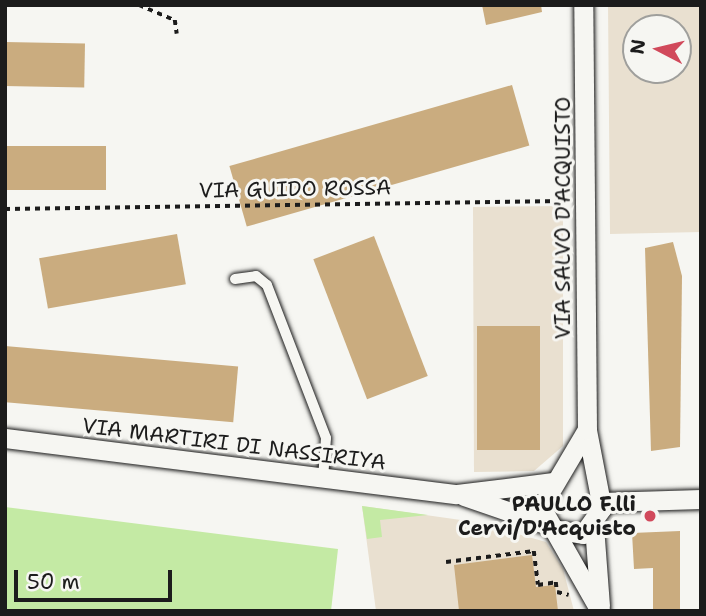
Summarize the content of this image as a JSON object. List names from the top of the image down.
{
  "streets": {
    "street": ["VIA SALVO D'ACQUISTO", "VIA MARTIRI DI NASSIRIYA"],
    "path": ["VIA GUIDO ROSSA"]
  },
  "crossings": [
    ["VIA GUIDO ROSSA", "VIA SALVO D'ACQUISTO"]
  ],
  "places": ["PAULLO F.lli Cervi/D'Acquisto"],
  "scale_bar": "50 m",
  "north": "left"
}
